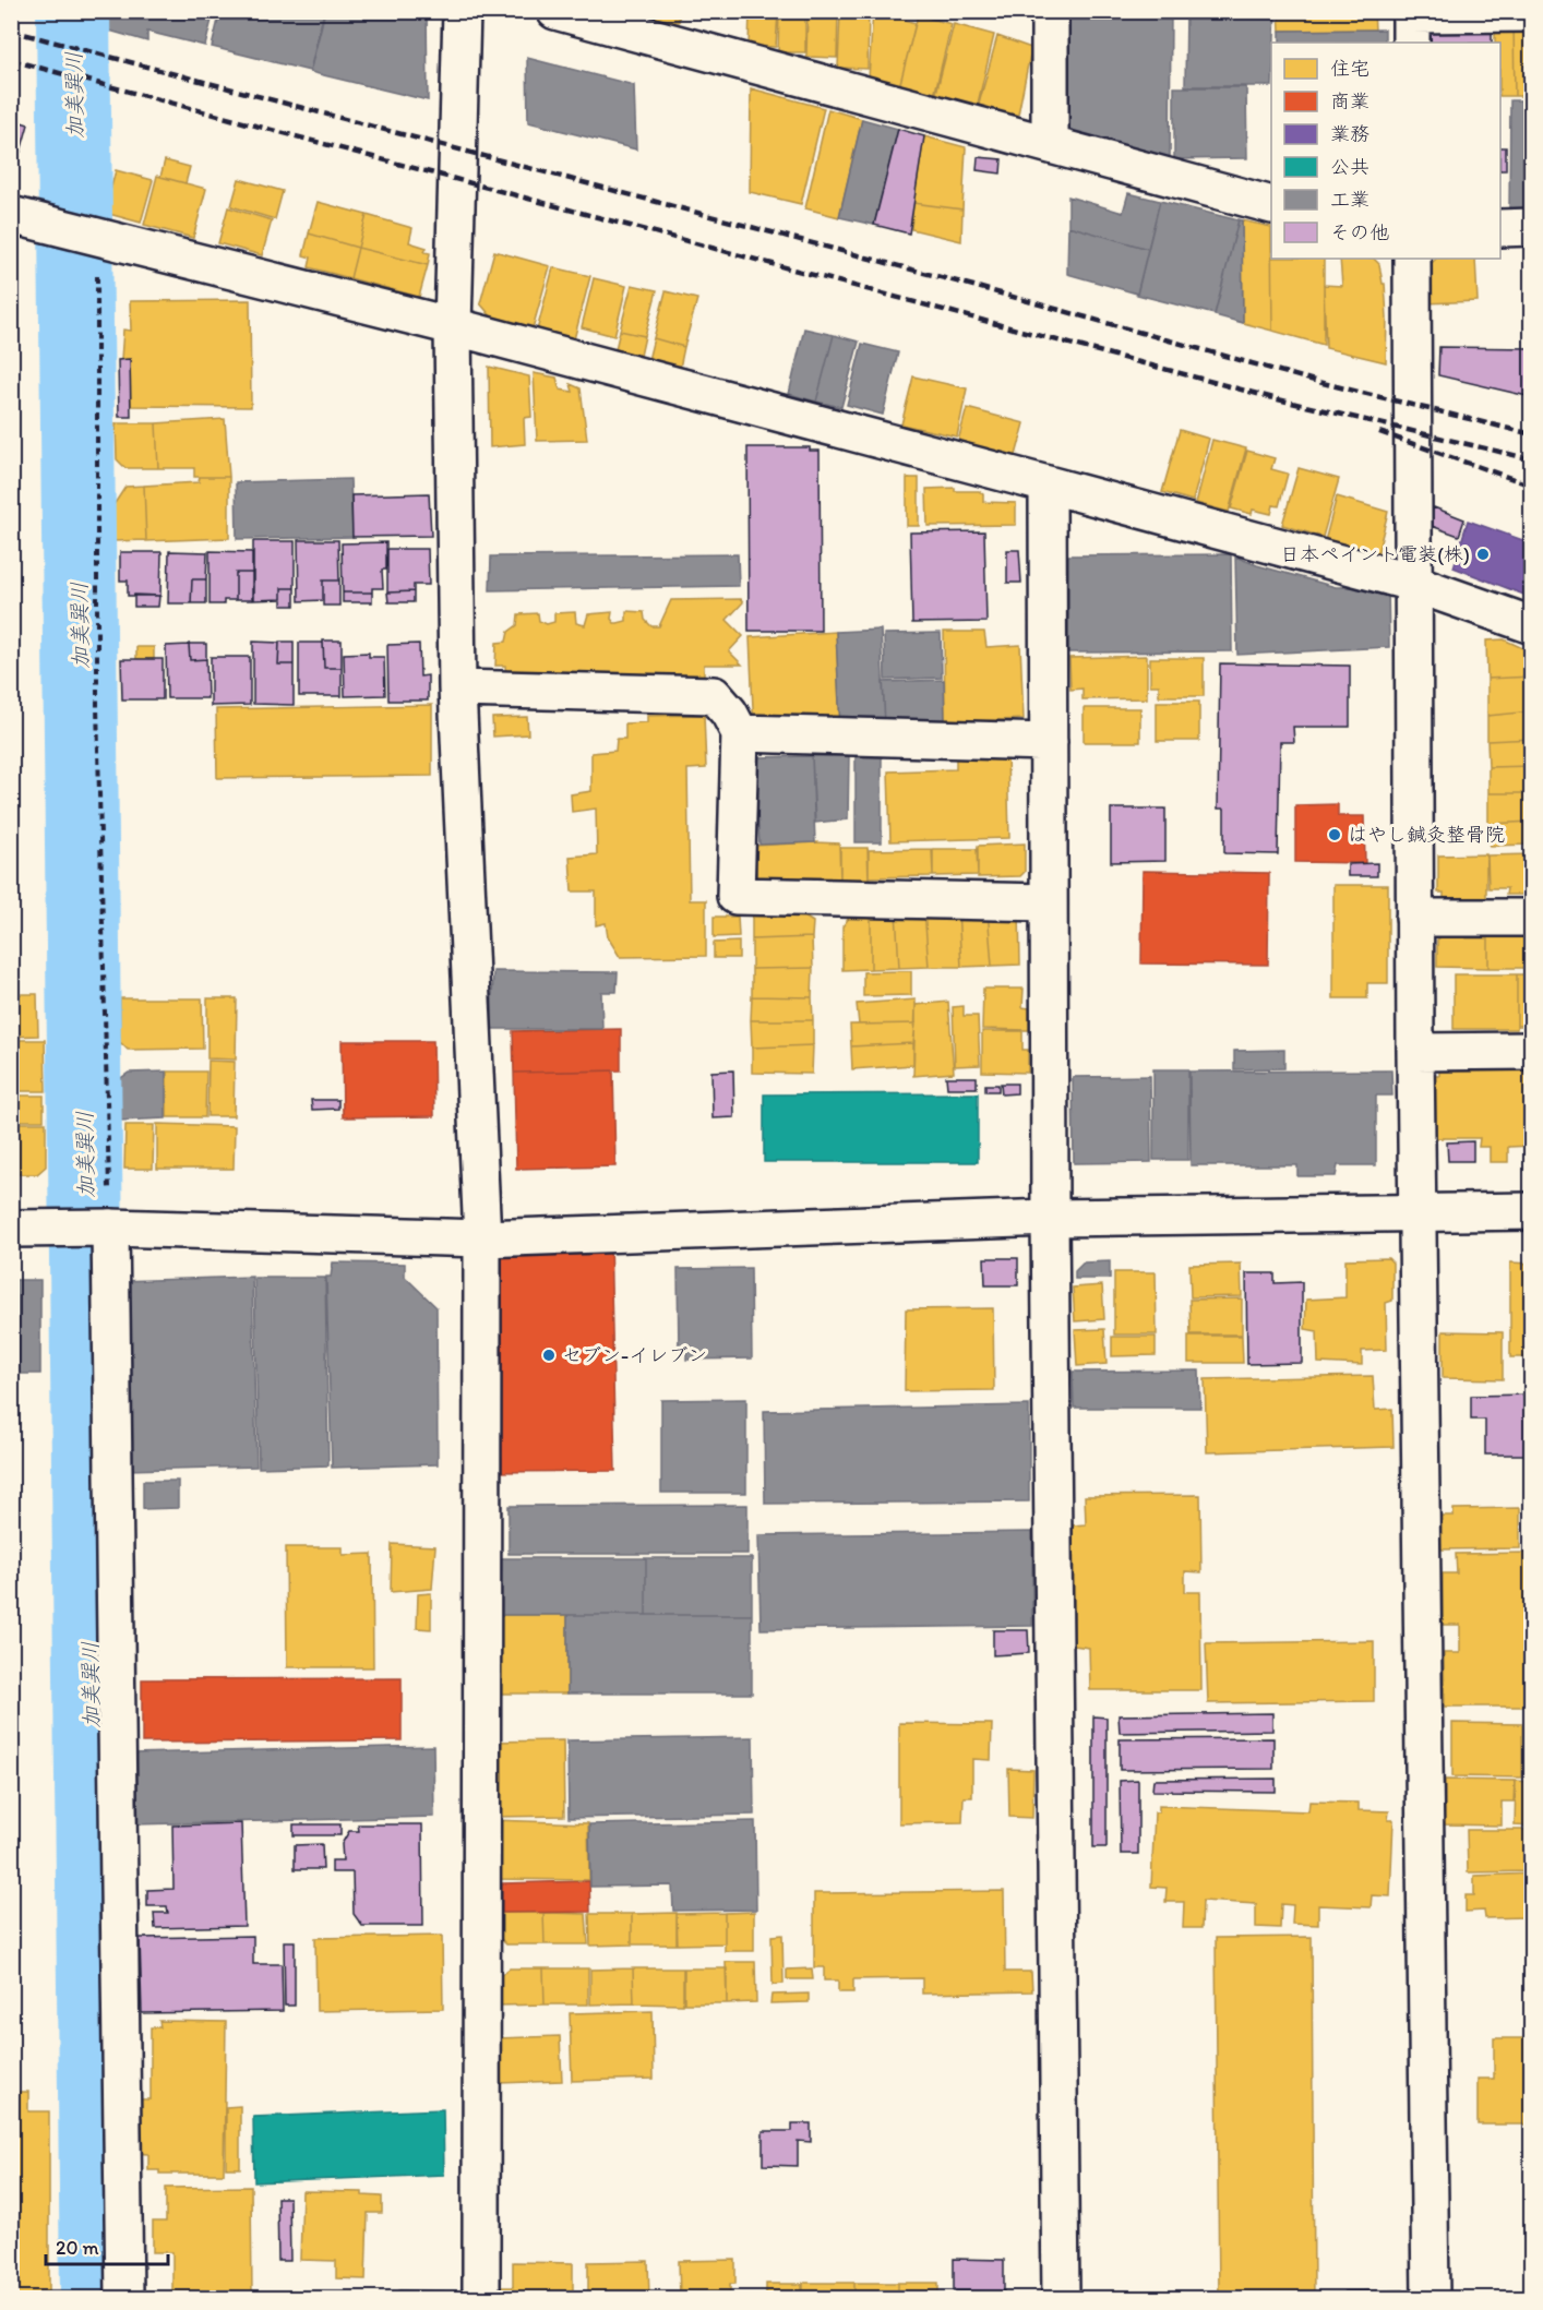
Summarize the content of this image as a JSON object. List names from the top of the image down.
{
  "water": ["加美巽川"],
  "places": ["日本ペイント電装(株)", "はやし鍼灸整骨院", "セブン-イレブン"],
  "legend": [
    "住宅",
    "商業",
    "業務",
    "公共",
    "工業",
    "その他"
  ],
  "scale_bar": "20 m"
}
